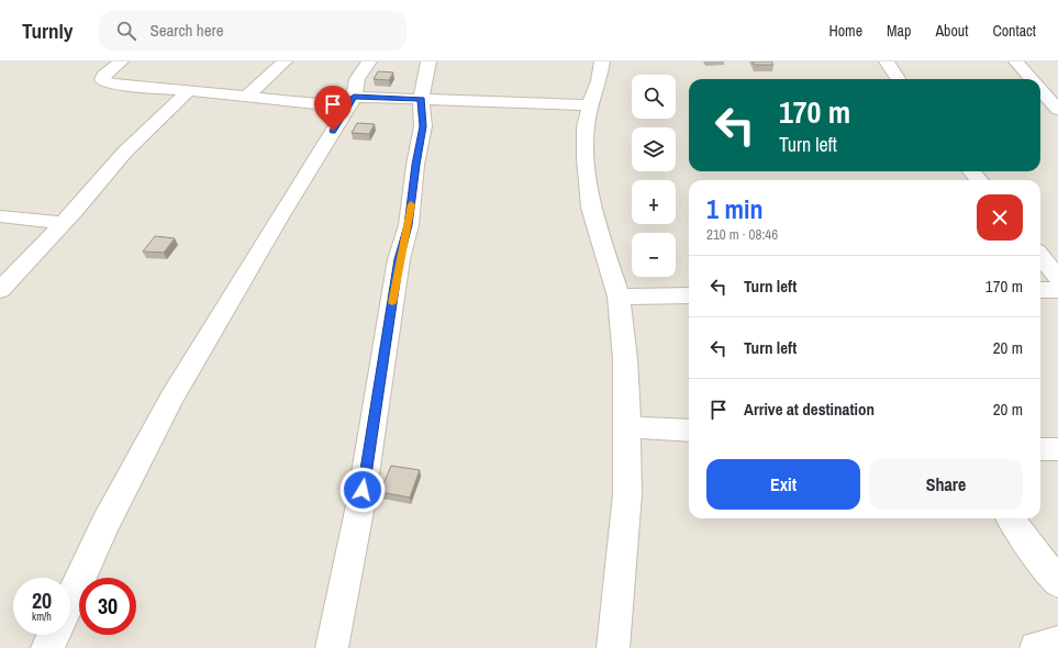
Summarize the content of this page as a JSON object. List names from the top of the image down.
{
  "page": {
    "header": "Turnly",
    "search": "Search here",
    "nav": [
      "Home",
      "Map",
      "About",
      "Contact"
    ],
    "map_buttons": ["+", "−"],
    "turn": ["170 m", "Turn left"],
    "heading": ["1 min", "210 m · 08:46"],
    "list": [
      {
        "name": "Turn left",
        "value": "170 m"
      },
      {
        "name": "Turn left",
        "value": "20 m"
      },
      {
        "name": "Arrive at destination",
        "value": "20 m"
      }
    ],
    "buttons": ["Exit", "Share"],
    "speed": "20 km/h",
    "limit": "30"
  }
}
